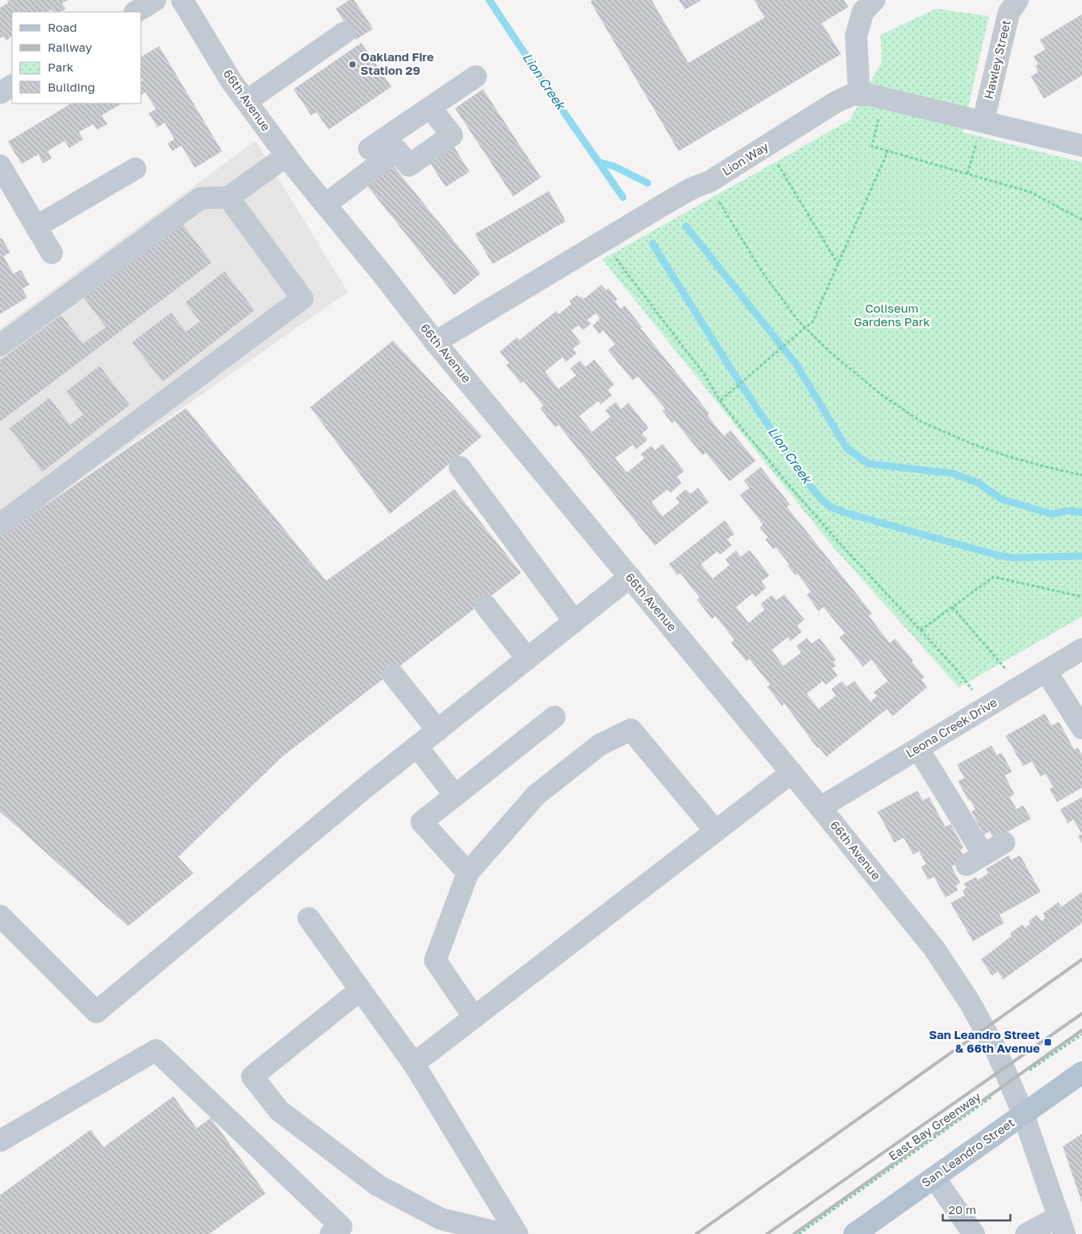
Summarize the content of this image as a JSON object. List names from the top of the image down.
{
  "streets": {
    "main road": ["San Leandro Street"],
    "street": [
      "Hawley Street",
      "66th Avenue",
      "Lion Way",
      "Leona Creek Drive"
    ],
    "path": ["East Bay Greenway"]
  },
  "crossings": [
    ["Hawley Street", "Lion Way"],
    ["66th Avenue", "Lion Way"],
    ["66th Avenue", "Leona Creek Drive"],
    ["66th Avenue", "East Bay Greenway"],
    ["66th Avenue", "San Leandro Street"]
  ],
  "water": ["Lion Creek"],
  "parks": ["Coliseum Gardens Park"],
  "places": {
    "other": ["Oakland Fire Station 29"],
    "transit": ["San Leandro Street & 66th Avenue"]
  },
  "legend": [
    "Road",
    "Railway",
    "Park",
    "Building"
  ],
  "scale_bar": "20 m"
}
